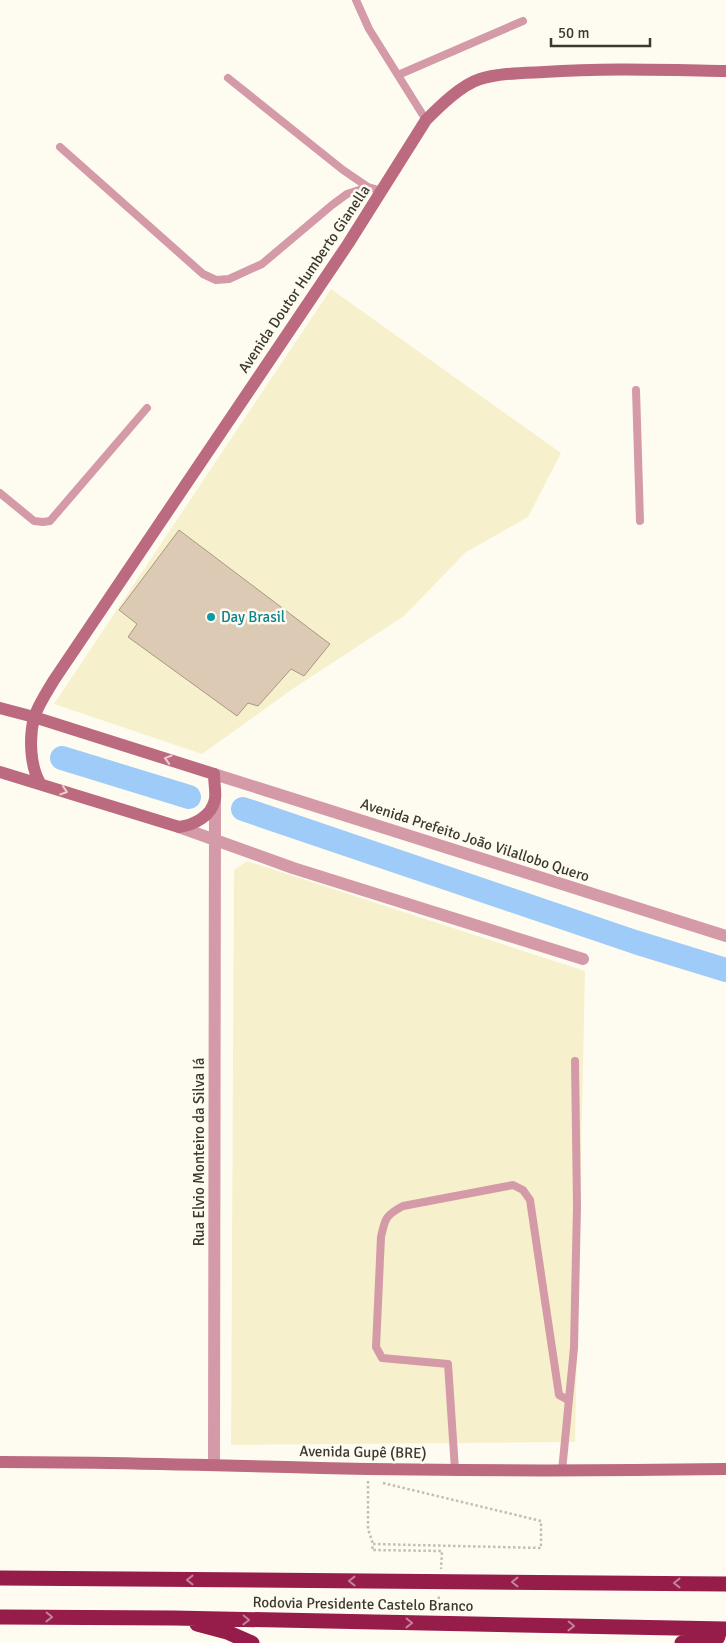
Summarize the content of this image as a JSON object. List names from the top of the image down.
{
  "streets": {
    "highway": ["Rodovia Presidente Castelo Branco"],
    "main road": ["Avenida Doutor Humberto Gianella", "Avenida Prefeito João Vilallobo Quero", "Avenida Gupê (BRE)"],
    "street": ["Rua Elvio Monteiro da Silva Iá"]
  },
  "crossings": [
    ["Avenida Doutor Humberto Gianella", "Avenida Prefeito João Vilallobo Quero"],
    ["Rua Elvio Monteiro da Silva Iá", "Avenida Gupê (BRE)"]
  ],
  "places": ["Day Brasil"],
  "scale_bar": "50 m"
}
